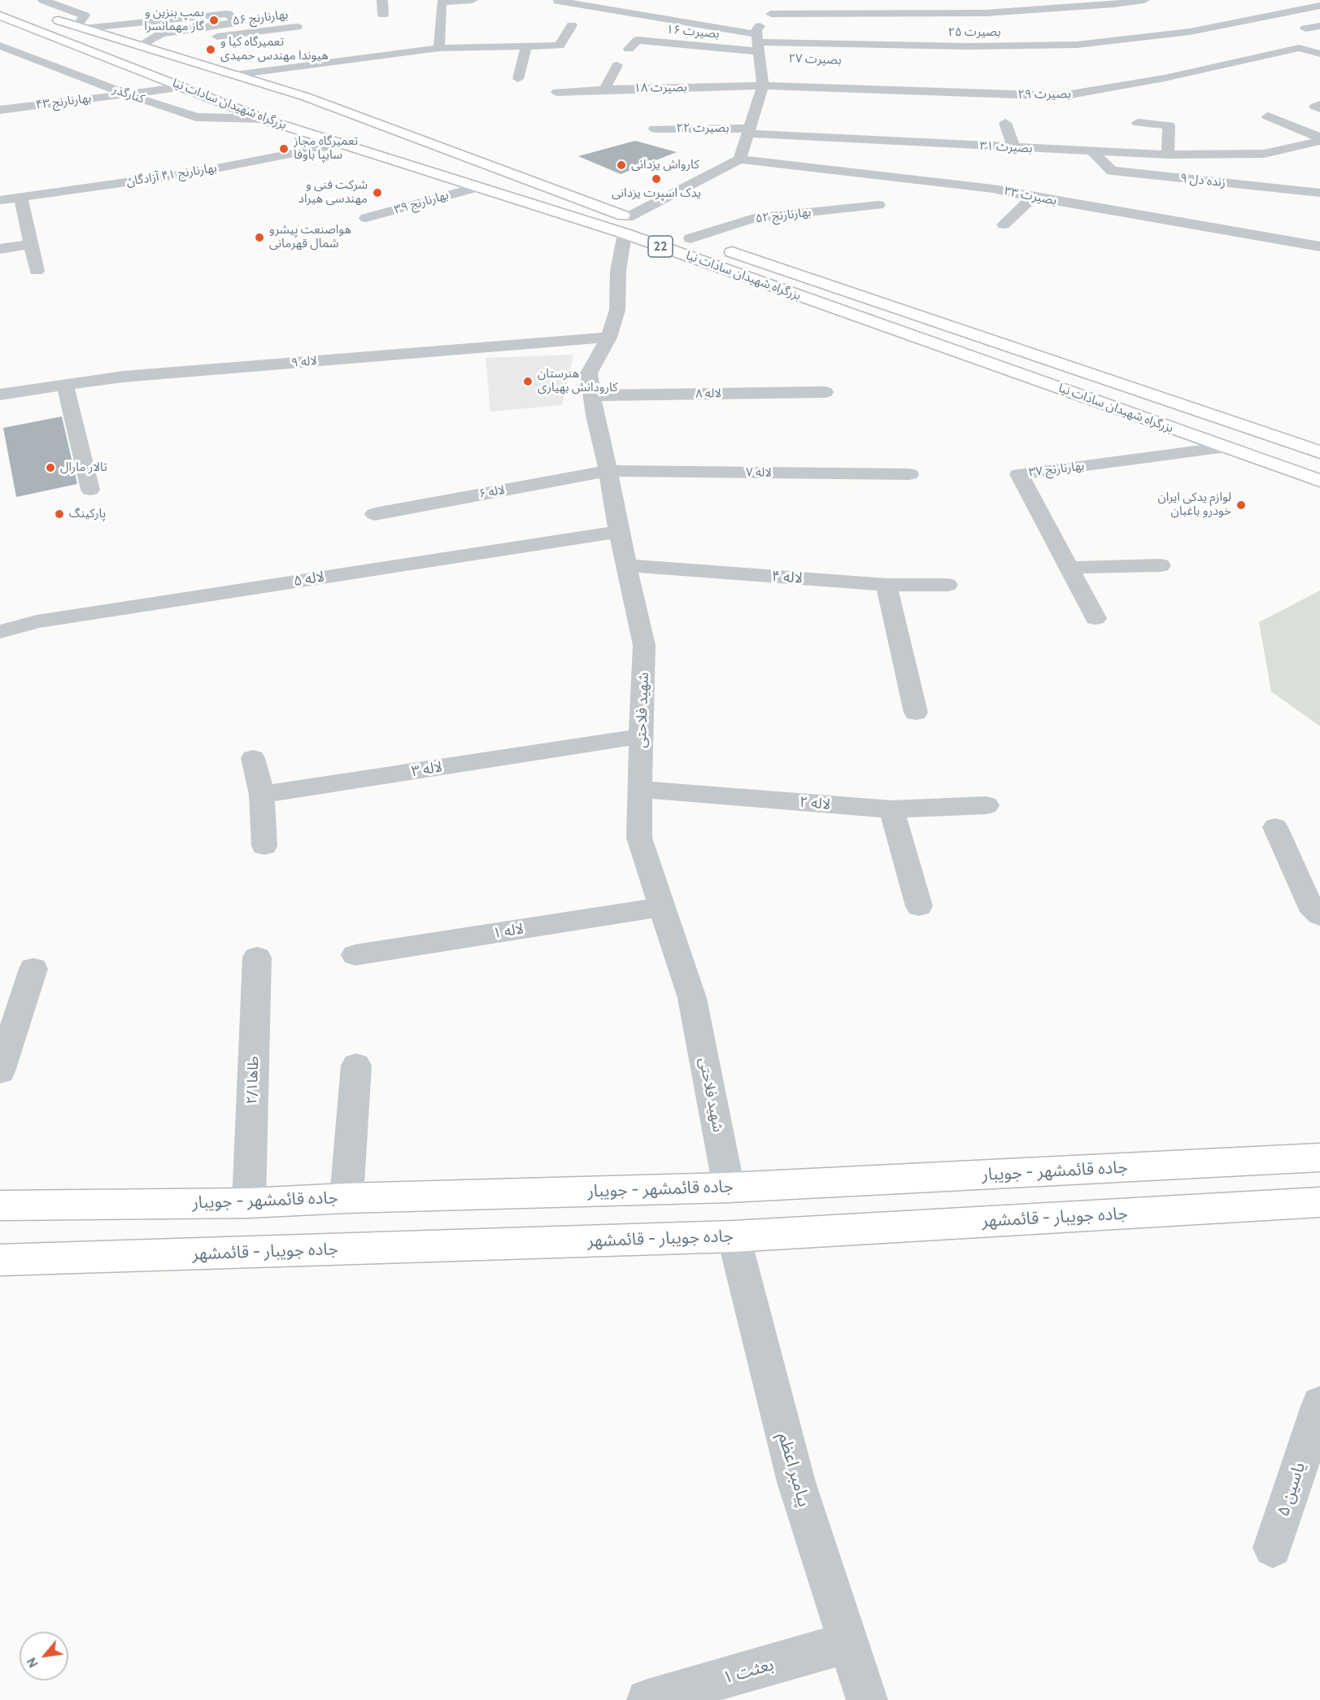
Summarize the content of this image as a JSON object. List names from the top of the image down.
{
  "streets": {
    "highway": [
      "بزرگراه شهیدان سادات نیا",
      "22",
      "جاده قائمشهر - جویبار",
      "جاده جویبار - قائمشهر"
    ],
    "street": [
      "بهارنارنج ۵۶",
      "بصیرت ۱۶",
      "بصیرت ۲۵",
      "بصیرت ۱۸",
      "کنارگذر",
      "بصیرت ۲۹",
      "بهارنارنج ۴۳",
      "بصیرت ۲۲",
      "بصیرت ۳۱",
      "بهارنارنج ۴۱ آزادگان",
      "زنده دل ۹",
      "بصیرت ۳۳",
      "بهارنارنج ۳۹",
      "بهارنارنج ۵۲",
      "لاله ۹",
      "لاله ۸",
      "بهارنارنج ۳۷",
      "لاله ۷",
      "لاله ۶",
      "لاله ۴",
      "لاله ۵",
      "شهید فلاحتی",
      "لاله ۳",
      "لاله ۲",
      "لاله ۱",
      "طاها۲/۱",
      "پیامبر اعظم",
      "یاسین ۵",
      "بعثت ۱"
    ]
  },
  "crossings": [
    ["بهارنارنج ۵۶", "بزرگراه شهیدان سادات نیا"],
    ["بصیرت ۱۶", "بصیرت ۲۵"],
    ["بصیرت ۱۸", "بصیرت ۲۹"],
    ["کنارگذر", "بهارنارنج ۴۳"],
    ["کنارگذر", "بزرگراه شهیدان سادات نیا"],
    ["بهارنارنج ۴۳", "بزرگراه شهیدان سادات نیا"],
    ["بزرگراه شهیدان سادات نیا", "بهارنارنج ۴۱ آزادگان"],
    ["بزرگراه شهیدان سادات نیا", "بهارنارنج ۳۹"],
    ["بزرگراه شهیدان سادات نیا", "بهارنارنج ۵۲"],
    ["بزرگراه شهیدان سادات نیا", "بهارنارنج ۳۷"],
    ["بزرگراه شهیدان سادات نیا", "شهید فلاحتی"],
    ["بصیرت ۲۲", "بصیرت ۳۱"],
    ["بصیرت ۳۱", "زنده دل ۹"],
    ["لاله ۹", "شهید فلاحتی"],
    ["لاله ۸", "شهید فلاحتی"],
    ["لاله ۷", "لاله ۶"],
    ["لاله ۷", "شهید فلاحتی"],
    ["لاله ۶", "شهید فلاحتی"],
    ["لاله ۴", "شهید فلاحتی"],
    ["لاله ۵", "شهید فلاحتی"],
    ["شهید فلاحتی", "لاله ۳"],
    ["شهید فلاحتی", "لاله ۲"],
    ["شهید فلاحتی", "لاله ۱"],
    ["شهید فلاحتی", "جاده قائمشهر - جویبار"],
    ["طاها۲/۱", "جاده قائمشهر - جویبار"],
    ["جاده جویبار - قائمشهر", "پیامبر اعظم"],
    ["پیامبر اعظم", "بعثت ۱"]
  ],
  "places": [
    "پمپ بنزین و گاز مهمانسرا",
    "تعمیرگاه کیا و هیوندا مهندس حمیدی",
    "تعمیرگاه مجاز سایپا باوفا",
    "کارواش یزدانی",
    "یدک اسپرت یزدانی",
    "شرکت فنی و مهندسی هیراد",
    "هواصنعت پیشرو شمال قهرمانی",
    "هنرستان کارودانش بهیاری",
    "تالار مارال",
    "لوازم یدکی ایران خودرو باغبان",
    "پارکینگ"
  ],
  "north": "bottom left"
}
